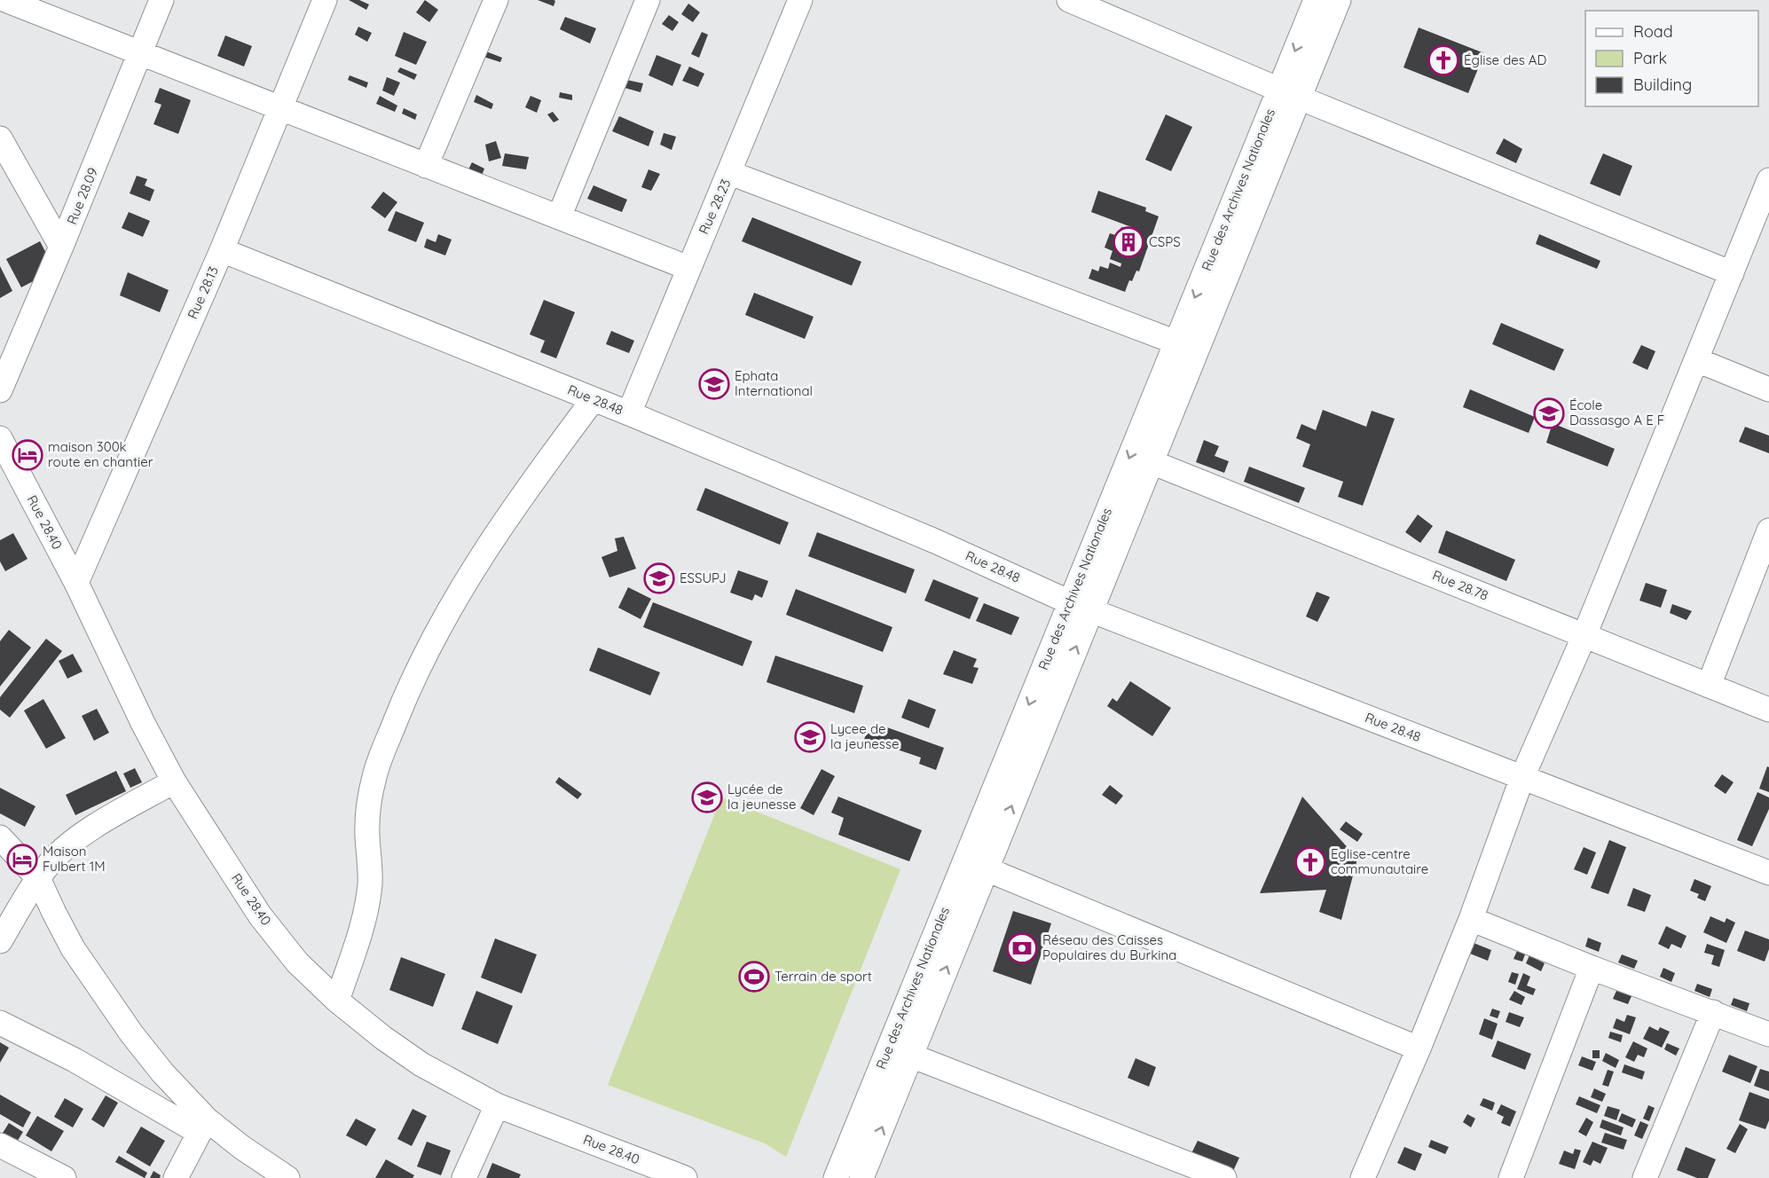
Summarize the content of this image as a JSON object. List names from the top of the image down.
{
  "streets": {
    "street": [
      "Rue des Archives Nationales",
      "Rue 28.09",
      "Rue 28.23",
      "Rue 28.13",
      "Rue 28.48",
      "Rue 28.40",
      "Rue 28.78"
    ]
  },
  "crossings": [
    ["Rue des Archives Nationales", "Rue 28.48"],
    ["Rue des Archives Nationales", "Rue 28.78"],
    ["Rue 28.23", "Rue 28.48"],
    ["Rue 28.13", "Rue 28.48"],
    ["Rue 28.13", "Rue 28.40"]
  ],
  "places": {
    "church": ["Église des AD", "Eglise-centre communautaire"],
    "building": ["CSPS"],
    "school or university": [
      "Ephata International",
      "École Dassasgo A E F",
      "ESSUPJ",
      "Lycee de la jeunesse",
      "Lycée de la jeunesse"
    ],
    "hotel": ["maison 300k route en chantier", "Maison Fulbert 1M"],
    "bank": ["Réseau des Caisses Populaires du Burkina"],
    "sports": ["Terrain de sport"]
  },
  "legend": ["Road", "Park", "Building"]
}
